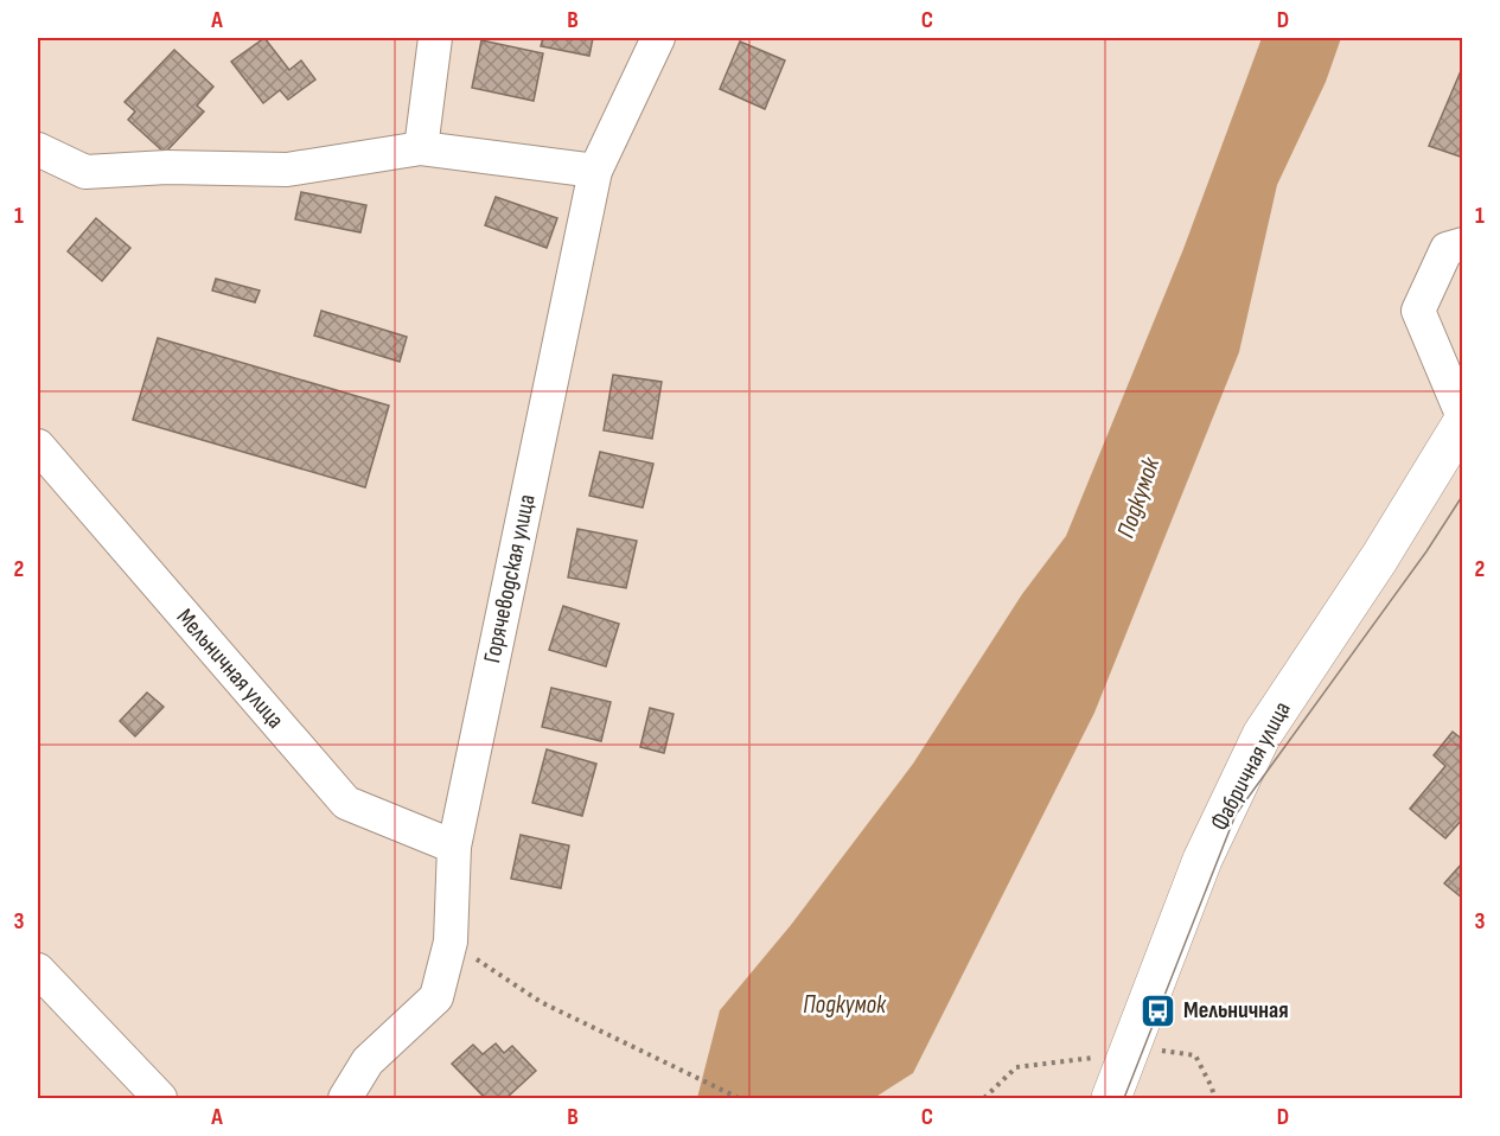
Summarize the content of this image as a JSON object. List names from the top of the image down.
{
  "streets": {
    "main road": ["Фабричная улица"],
    "street": ["Горячеводская улица", "Мельничная улица"]
  },
  "crossings": [
    ["Горячеводская улица", "Мельничная улица"]
  ],
  "water": ["Подкумок"],
  "places": {
    "bus stop": ["Мельничная"]
  },
  "grid": {
    "columns": [
      "A",
      "B",
      "C",
      "D"
    ],
    "rows": ["1", "2", "3"]
  }
}
